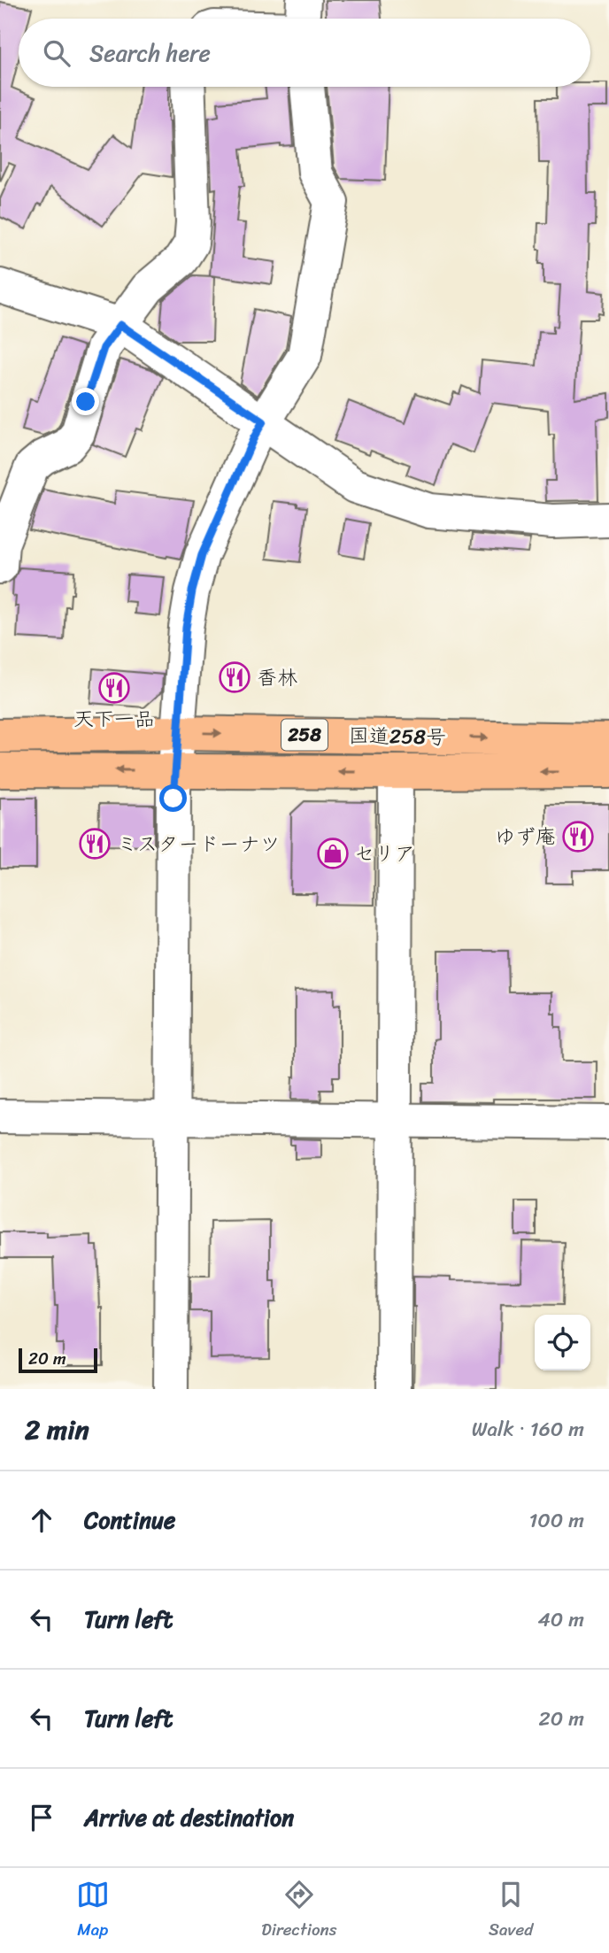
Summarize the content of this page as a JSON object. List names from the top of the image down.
{
  "streets": {
    "highway": ["258", "国道258号"]
  },
  "places": {
    "restaurant": [
      "香林",
      "天下一品",
      "ゆず庵",
      "ミスタードーナツ"
    ],
    "shop": ["セリア"]
  },
  "scale_bar": "20 m",
  "page": {
    "search": "Search here",
    "scale": "20 m",
    "heading": ["2 min", "Walk · 160 m"],
    "list": [
      ["Continue", "100 m"],
      ["Turn left", "40 m"],
      ["Turn left", "20 m"],
      "Arrive at destination"
    ],
    "nav": ["Map", "Directions", "Saved"]
  }
}
